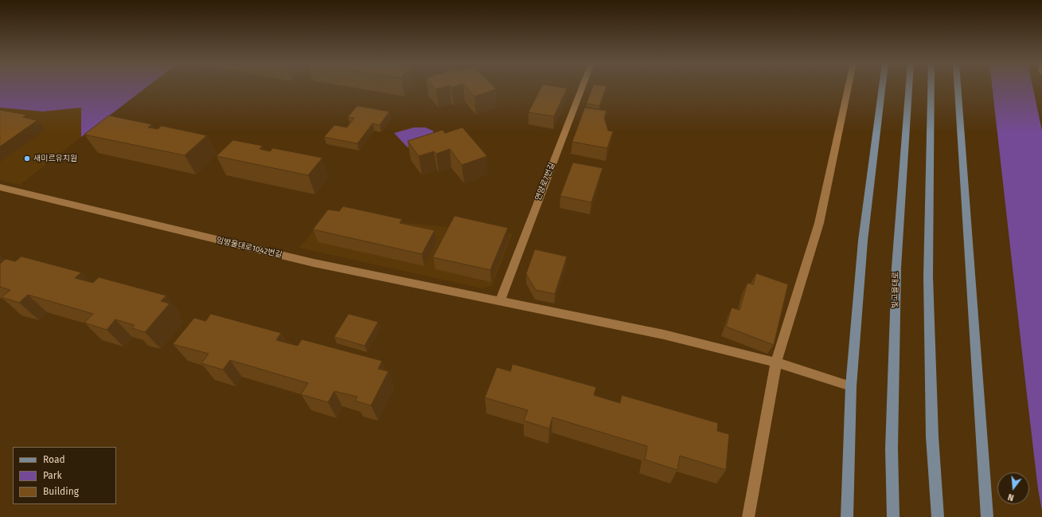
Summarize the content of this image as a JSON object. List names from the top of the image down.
{
  "streets": {
    "main road": ["빛고을대로"],
    "street": ["연양로7번길", "임방울대로1042번길"]
  },
  "crossings": [
    ["연양로7번길", "임방울대로1042번길"]
  ],
  "places": ["새미르유치원"],
  "legend": ["Road", "Park", "Building"],
  "north": "bottom"
}
